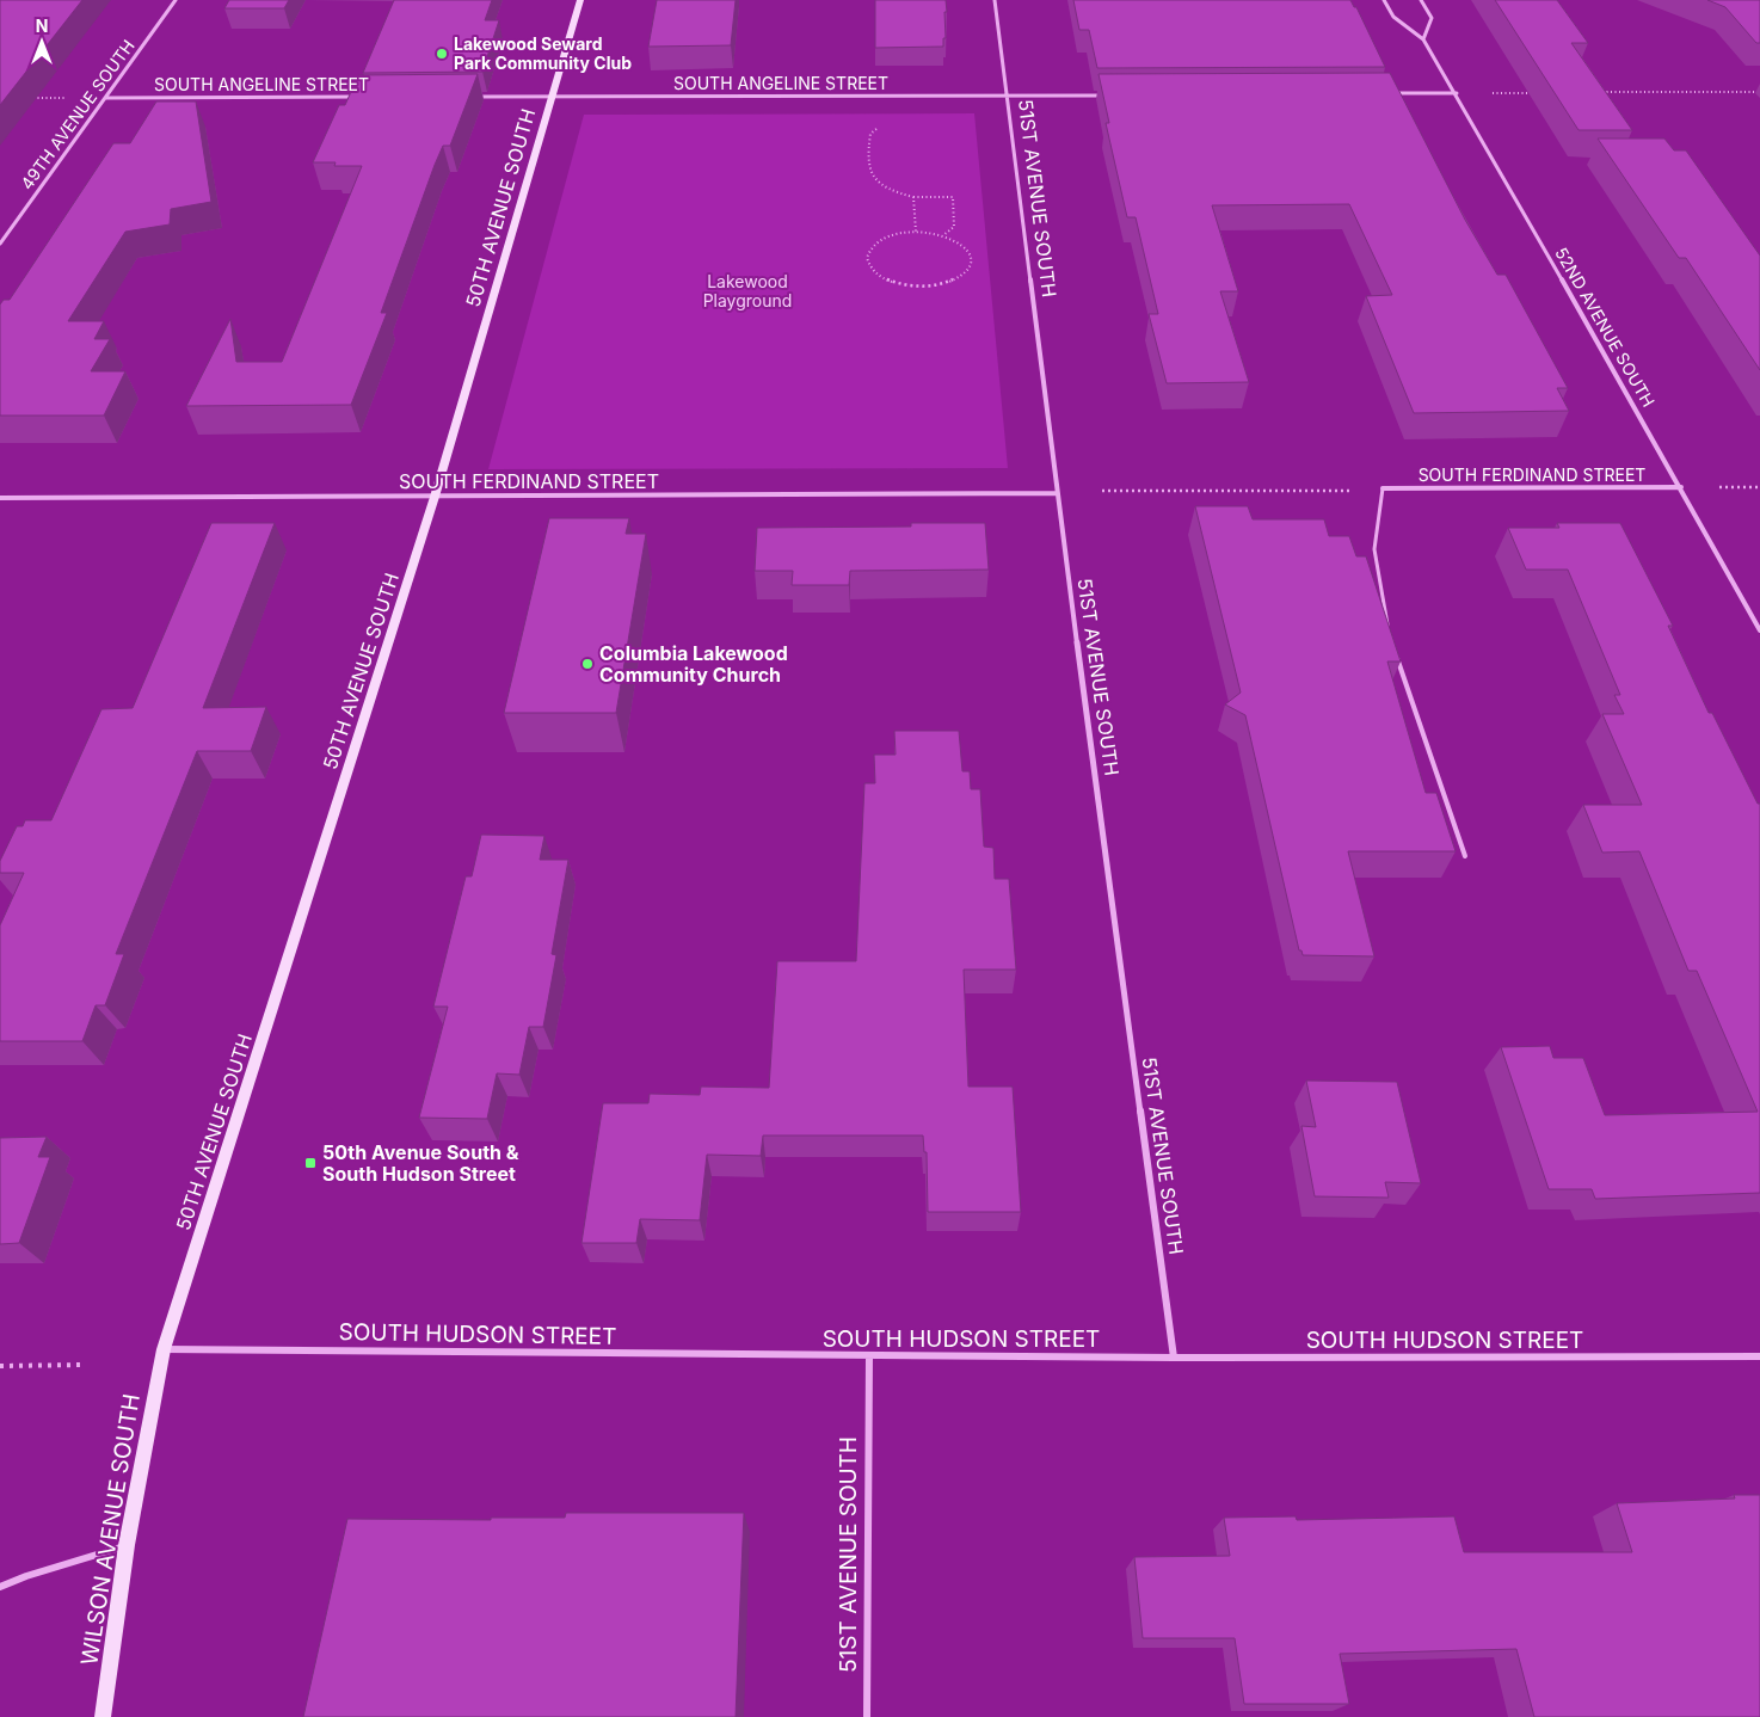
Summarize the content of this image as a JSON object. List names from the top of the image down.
{
  "streets": {
    "street": [
      "SOUTH ANGELINE STREET",
      "49TH AVENUE SOUTH",
      "51ST AVENUE SOUTH",
      "50TH AVENUE SOUTH",
      "52ND AVENUE SOUTH",
      "SOUTH FERDINAND STREET",
      "SOUTH HUDSON STREET",
      "WILSON AVENUE SOUTH"
    ]
  },
  "crossings": [
    ["SOUTH ANGELINE STREET", "49TH AVENUE SOUTH"],
    ["SOUTH ANGELINE STREET", "51ST AVENUE SOUTH"],
    ["SOUTH ANGELINE STREET", "50TH AVENUE SOUTH"],
    ["51ST AVENUE SOUTH", "SOUTH FERDINAND STREET"],
    ["51ST AVENUE SOUTH", "SOUTH HUDSON STREET"],
    ["50TH AVENUE SOUTH", "SOUTH FERDINAND STREET"],
    ["50TH AVENUE SOUTH", "SOUTH HUDSON STREET"],
    ["50TH AVENUE SOUTH", "WILSON AVENUE SOUTH"],
    ["52ND AVENUE SOUTH", "SOUTH FERDINAND STREET"],
    ["SOUTH HUDSON STREET", "WILSON AVENUE SOUTH"]
  ],
  "parks": ["Lakewood Playground"],
  "places": {
    "other": ["Lakewood Seward Park Community Club", "Columbia Lakewood Community Church"],
    "transit": ["50th Avenue South & South Hudson Street"]
  },
  "north": "top"
}
